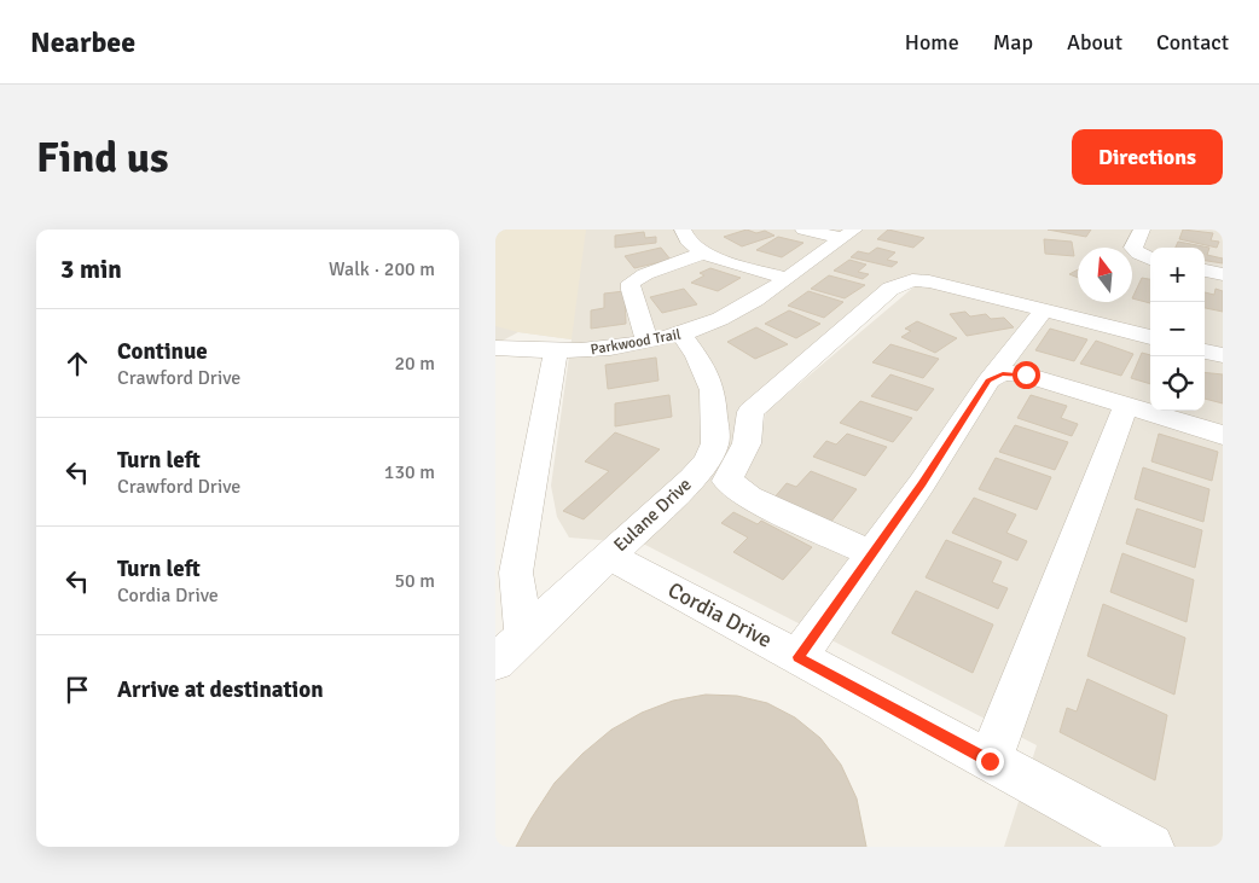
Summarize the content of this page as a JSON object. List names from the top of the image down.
{
  "streets": {
    "street": ["Parkwood Trail", "Eulane Drive", "Cordia Drive"]
  },
  "crossings": [
    ["Parkwood Trail", "Eulane Drive"],
    ["Eulane Drive", "Cordia Drive"]
  ],
  "north": "top",
  "page": {
    "header": "Nearbee",
    "nav": [
      "Home",
      "Map",
      "About",
      "Contact"
    ],
    "buttons": "Directions",
    "title": "Find us",
    "heading": ["3 min", "Walk · 200 m"],
    "map_buttons": ["+", "−"],
    "list": [
      ["Continue", "Crawford Drive", "20 m"],
      ["Turn left", "Crawford Drive", "130 m"],
      ["Turn left", "Cordia Drive", "50 m"],
      "Arrive at destination"
    ]
  }
}
